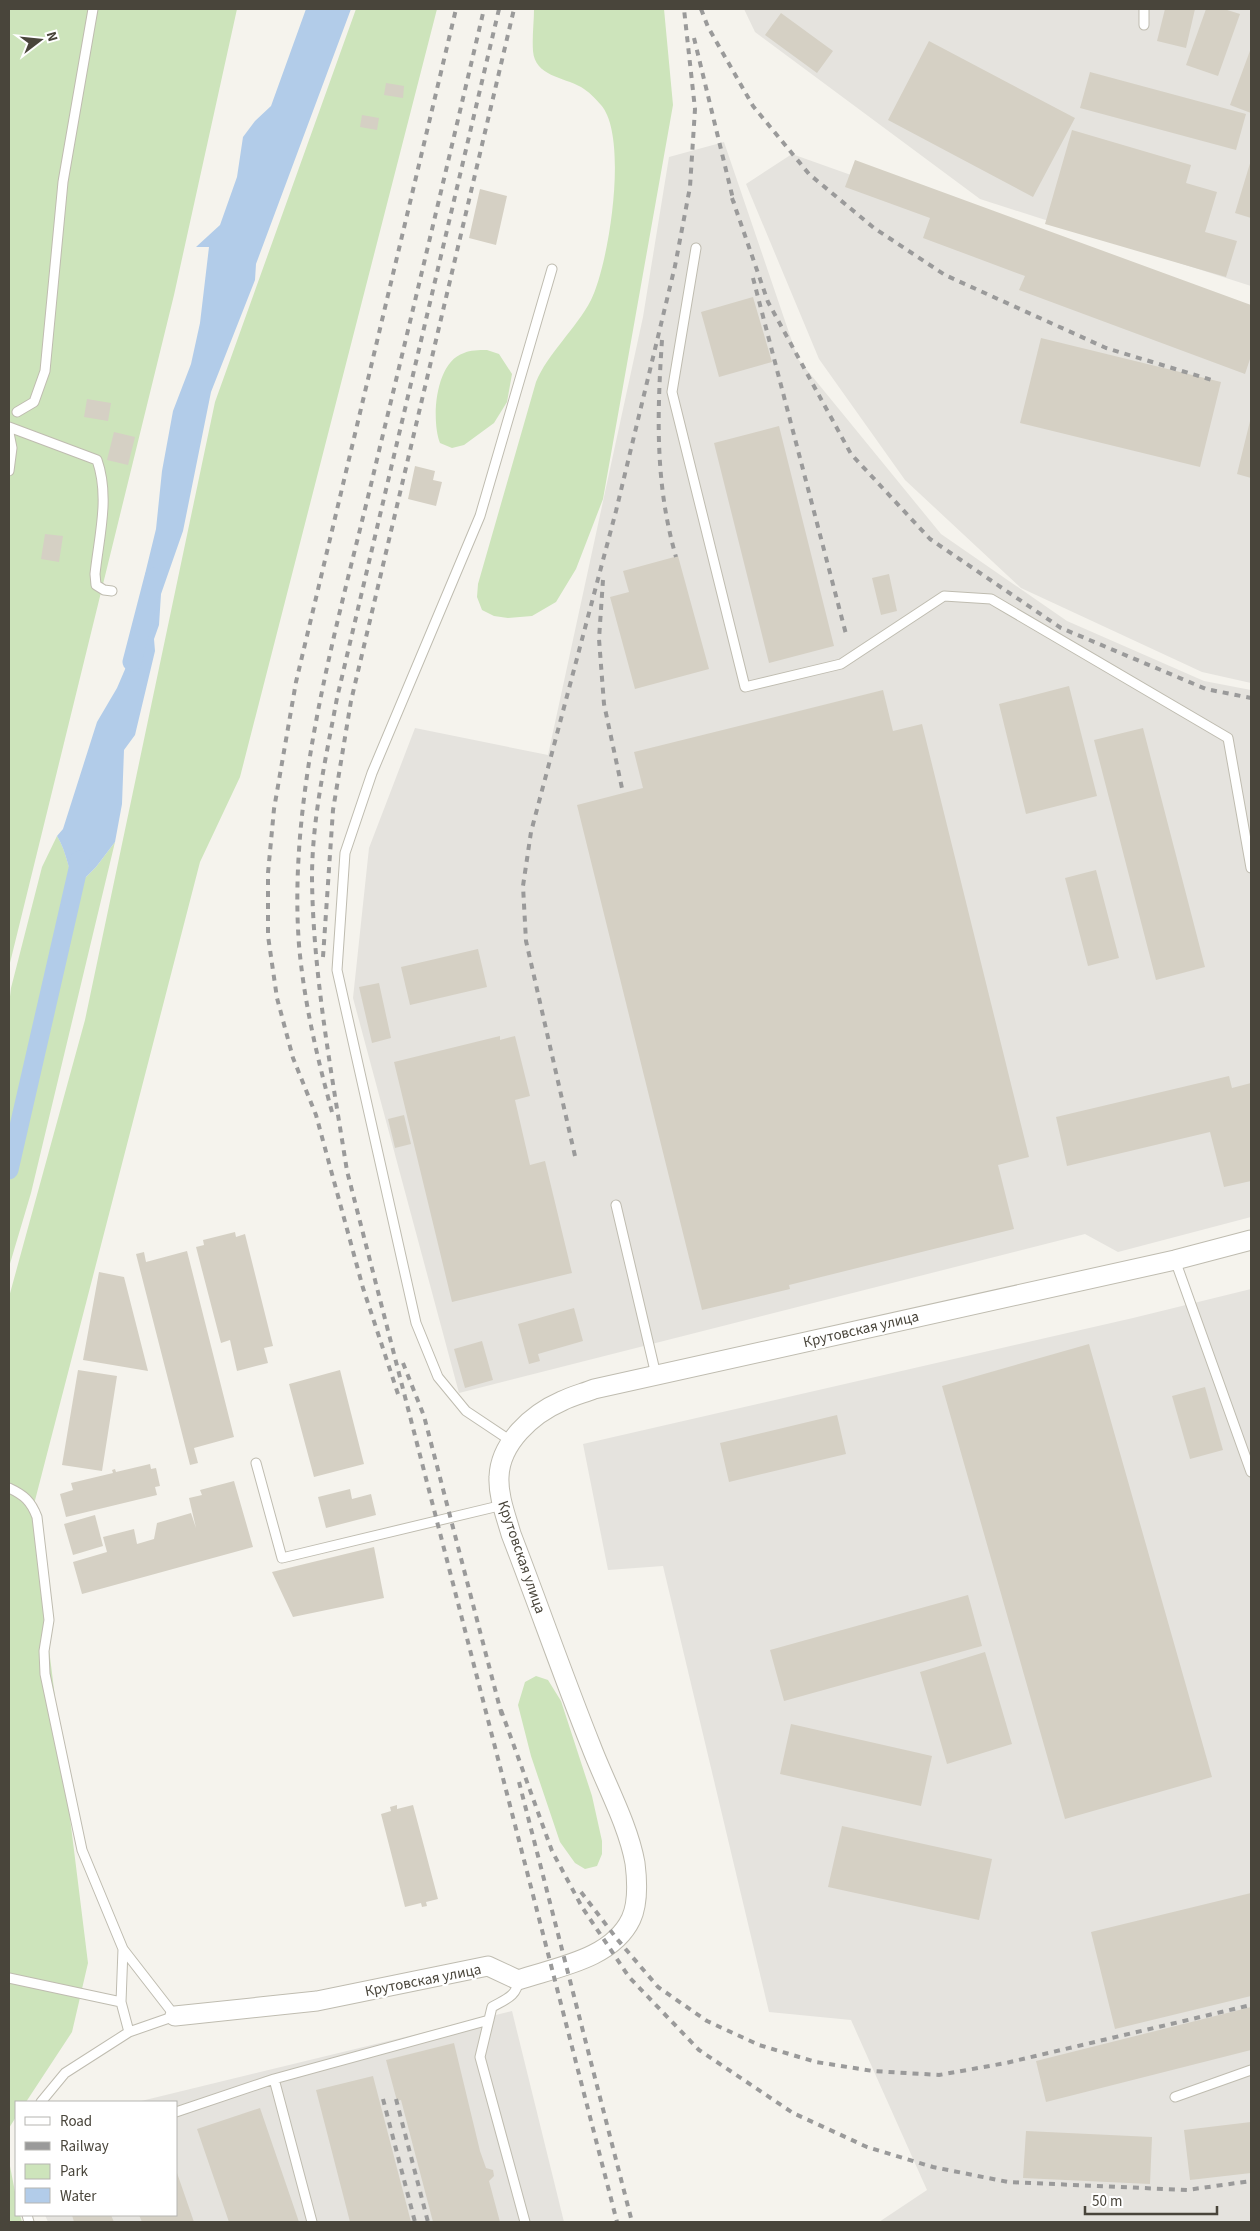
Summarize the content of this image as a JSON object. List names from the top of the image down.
{
  "streets": {
    "street": ["Крутовская улица"]
  },
  "legend": [
    "Road",
    "Railway",
    "Park",
    "Water"
  ],
  "scale_bar": "50 m",
  "north": "right"
}
